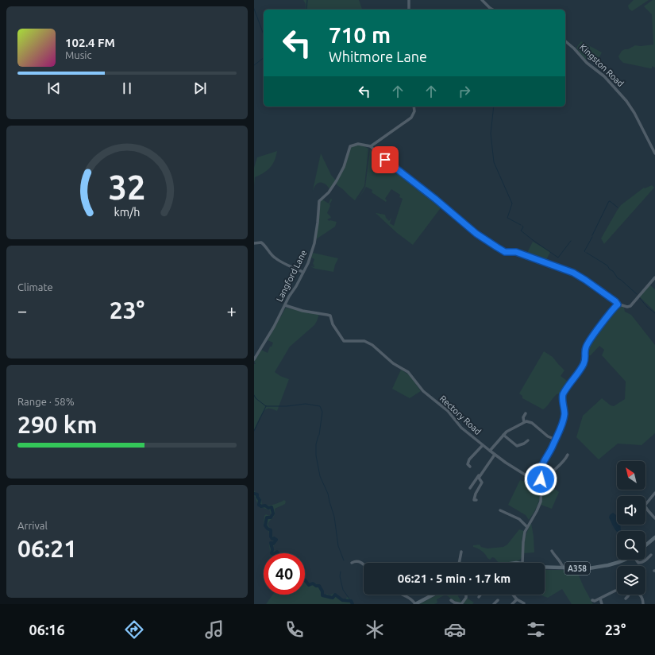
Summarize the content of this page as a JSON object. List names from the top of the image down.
{
  "streets": {
    "main road": ["A358"],
    "street": ["Kingston Road", "Langford Lane", "Rectory Road"]
  },
  "crossings": [
    ["Langford Lane", "Rectory Road"]
  ],
  "north": "top left",
  "page": {
    "turn": ["710 m", "Whitmore Lane"],
    "song": ["102.4 FM", "Music"],
    "tile": [
      "Climate",
      ["Range · 58%", "290 km"],
      ["Arrival", "06:21"]
    ],
    "heat": ["−", "23°", "+"],
    "limit": "40",
    "trip": "06:21 · 5 min · 1.7 km",
    "tabs": ["06:16", "23°"],
    "gauge": ["32", "km/h"]
  }
}
